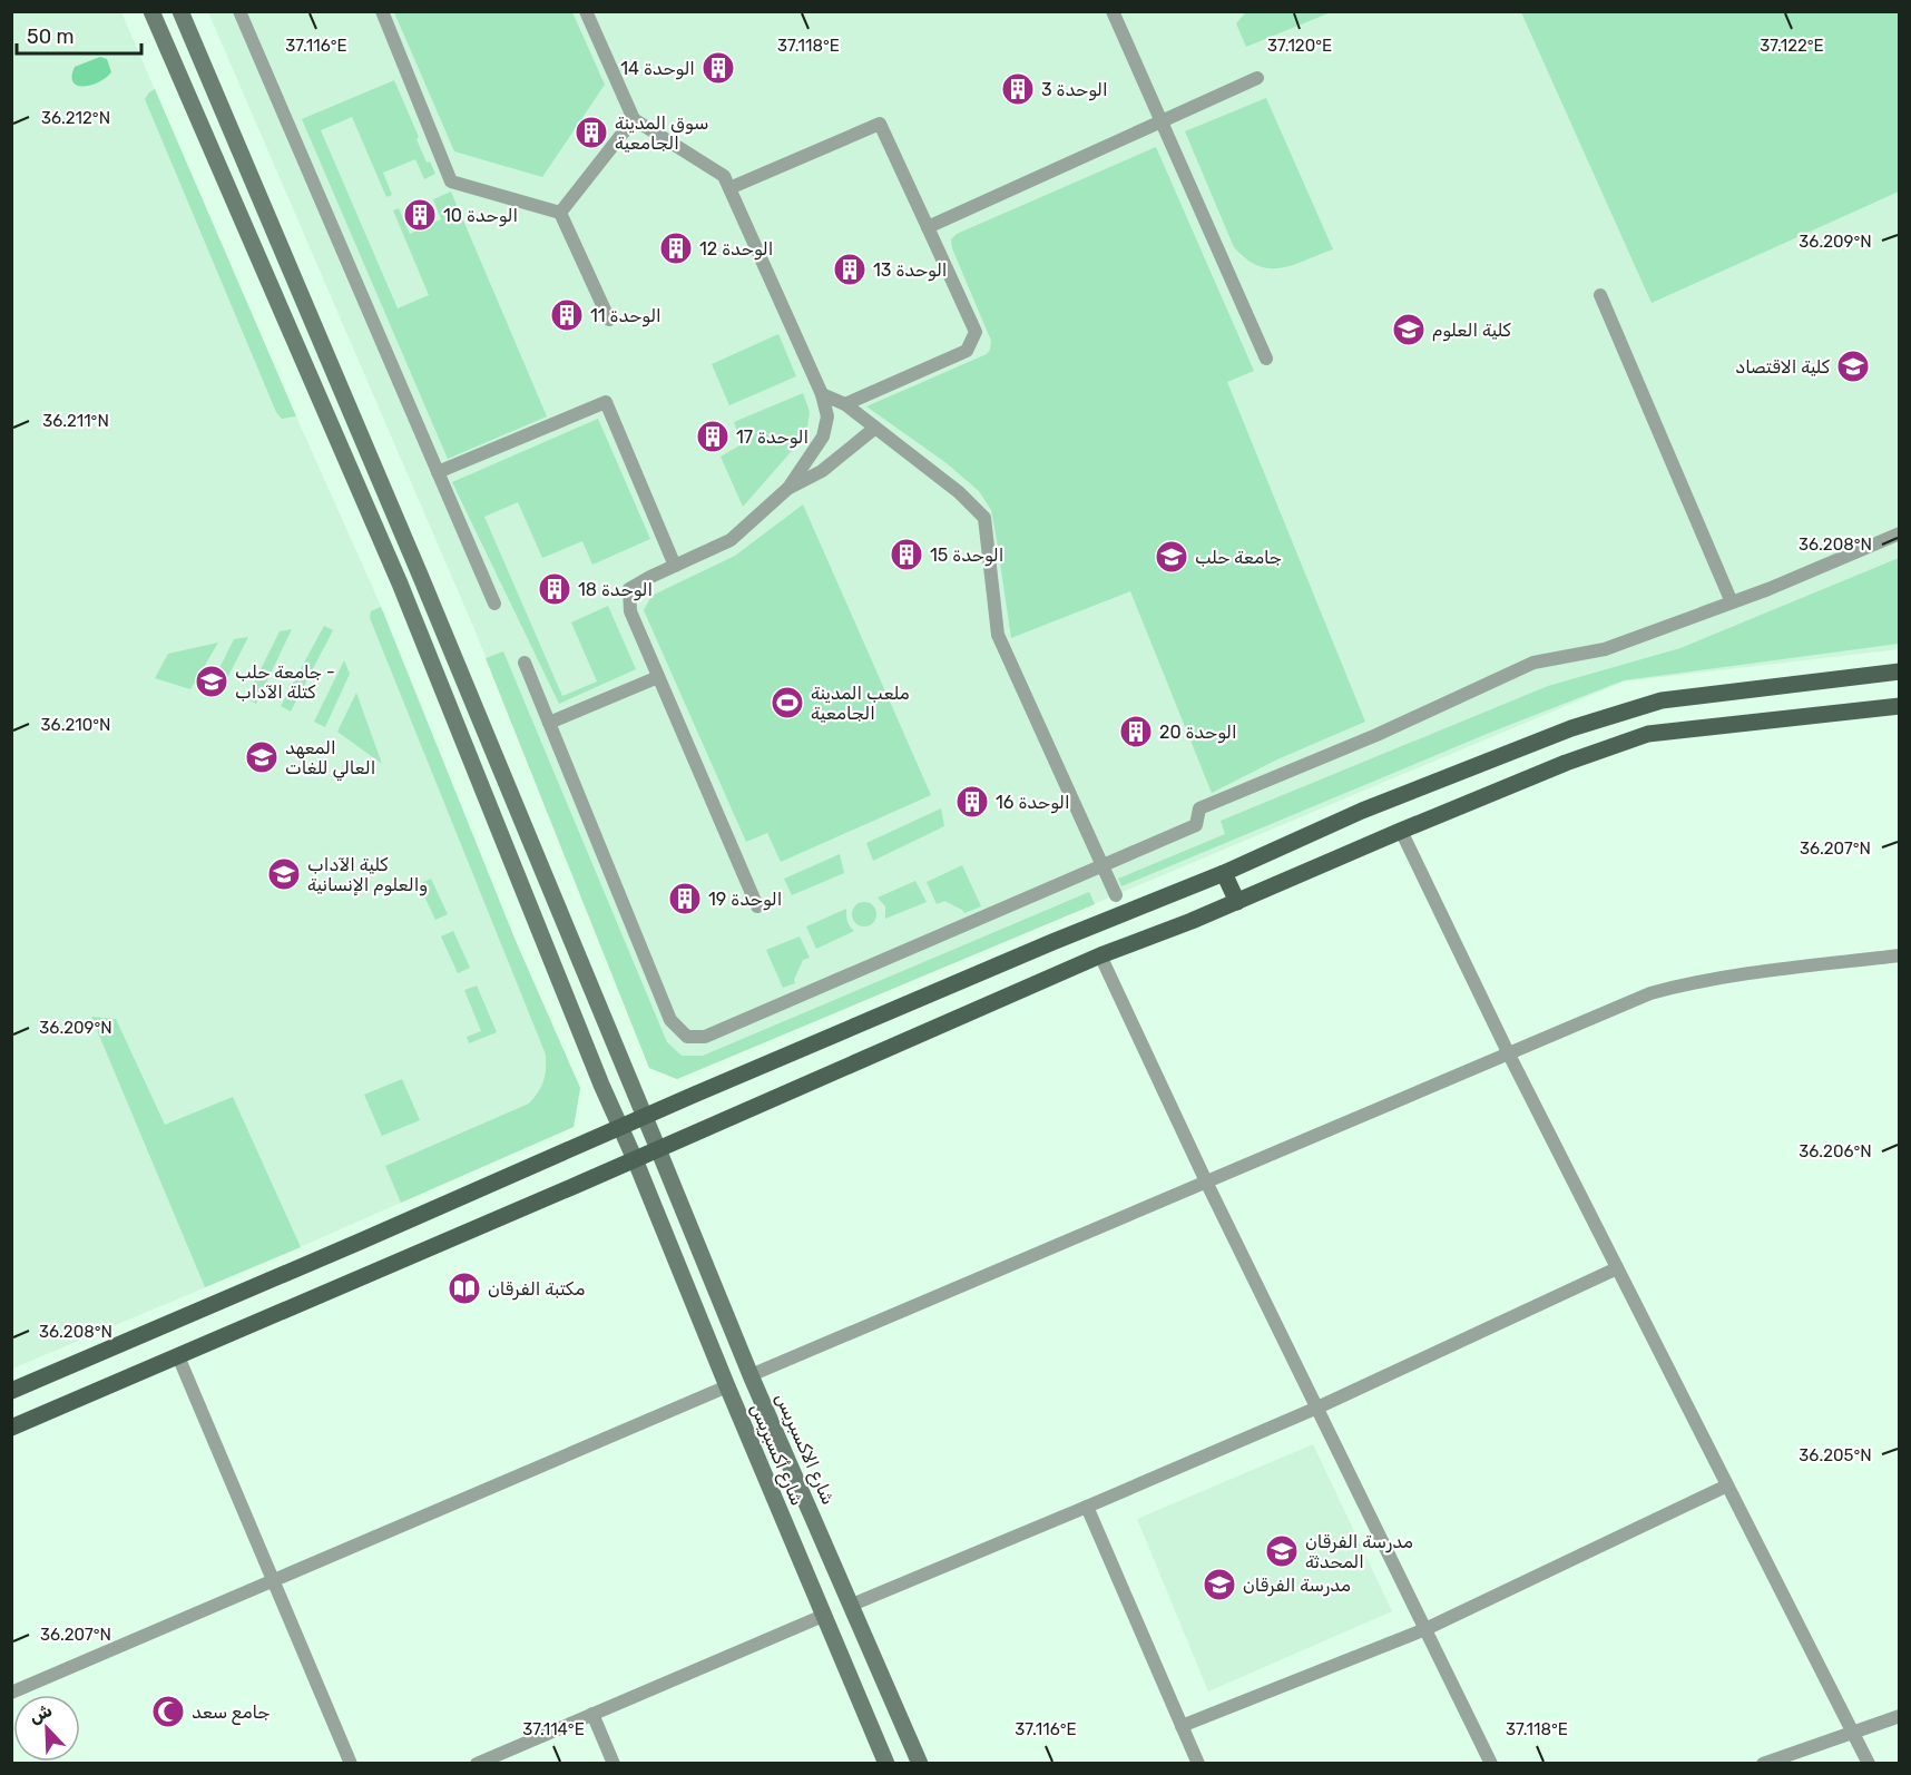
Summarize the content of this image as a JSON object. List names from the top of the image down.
{
  "streets": {
    "main road": ["شارع الاكسبريس", "شارع أكسبريس"]
  },
  "places": {
    "building": [
      "الوحدة 14",
      "الوحدة 3",
      "سوق المدينة الجامعية",
      "الوحدة 10",
      "الوحدة 12",
      "الوحدة 13",
      "الوحدة 11",
      "الوحدة 17",
      "الوحدة 15",
      "الوحدة 18",
      "الوحدة 20",
      "الوحدة 16",
      "الوحدة 19"
    ],
    "school or university": [
      "كلية العلوم",
      "كلية الاقتصاد",
      "جامعة حلب",
      "جامعة حلب - كتلة الآداب",
      "المعهد العالي للغات",
      "كلية الآداب والعلوم الإنسانية",
      "مدرسة الفرقان المحدثة",
      "مدرسة الفرقان"
    ],
    "sports": ["ملعب المدينة الجامعية"],
    "library": ["مكتبة الفرقان"],
    "mosque": ["جامع سعد"]
  },
  "scale_bar": "50 m",
  "north": "top left",
  "coordinates": [
    "37.116°E",
    "37.118°E",
    "37.120°E",
    "37.122°E",
    "36.212°N",
    "36.209°N",
    "36.211°N",
    "36.208°N",
    "36.210°N",
    "36.207°N",
    "36.206°N",
    "36.205°N",
    "37.114°E"
  ]
}
